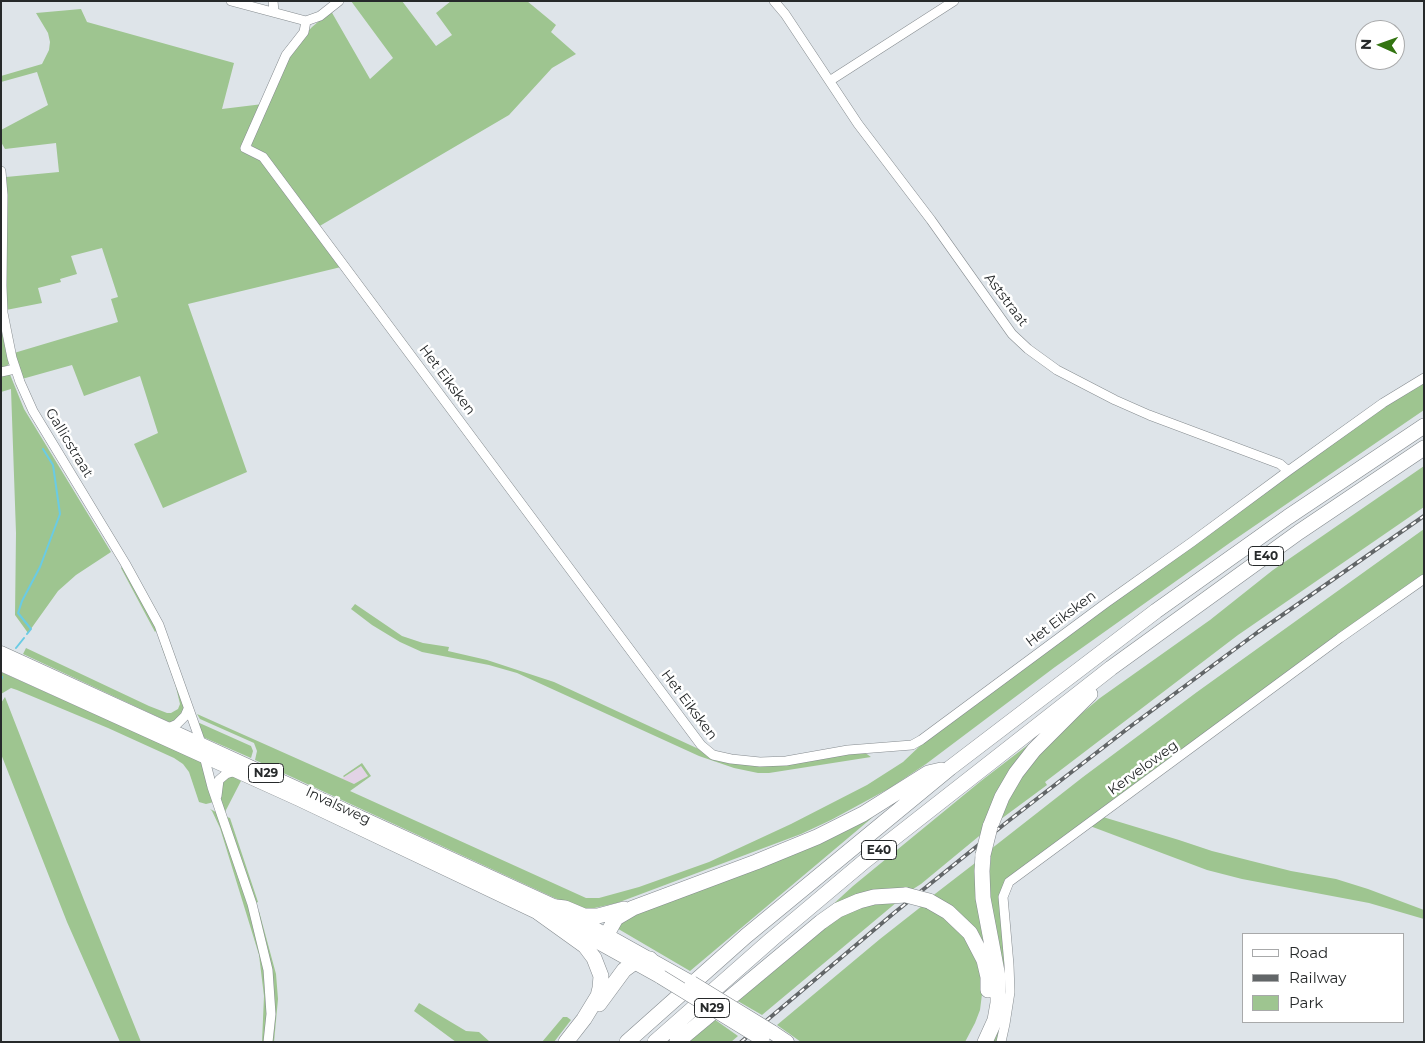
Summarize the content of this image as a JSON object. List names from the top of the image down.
{
  "streets": {
    "highway": ["E40", "N29", "Invalsweg"],
    "street": [
      "Aststraat",
      "Het Eiksken",
      "Gallicstraat",
      "Kerveloweg"
    ]
  },
  "crossings": [
    ["Aststraat", "Het Eiksken"],
    ["Gallicstraat", "Invalsweg"],
    ["N29", "Invalsweg"]
  ],
  "legend": ["Road", "Railway", "Park"],
  "north": "left"
}
